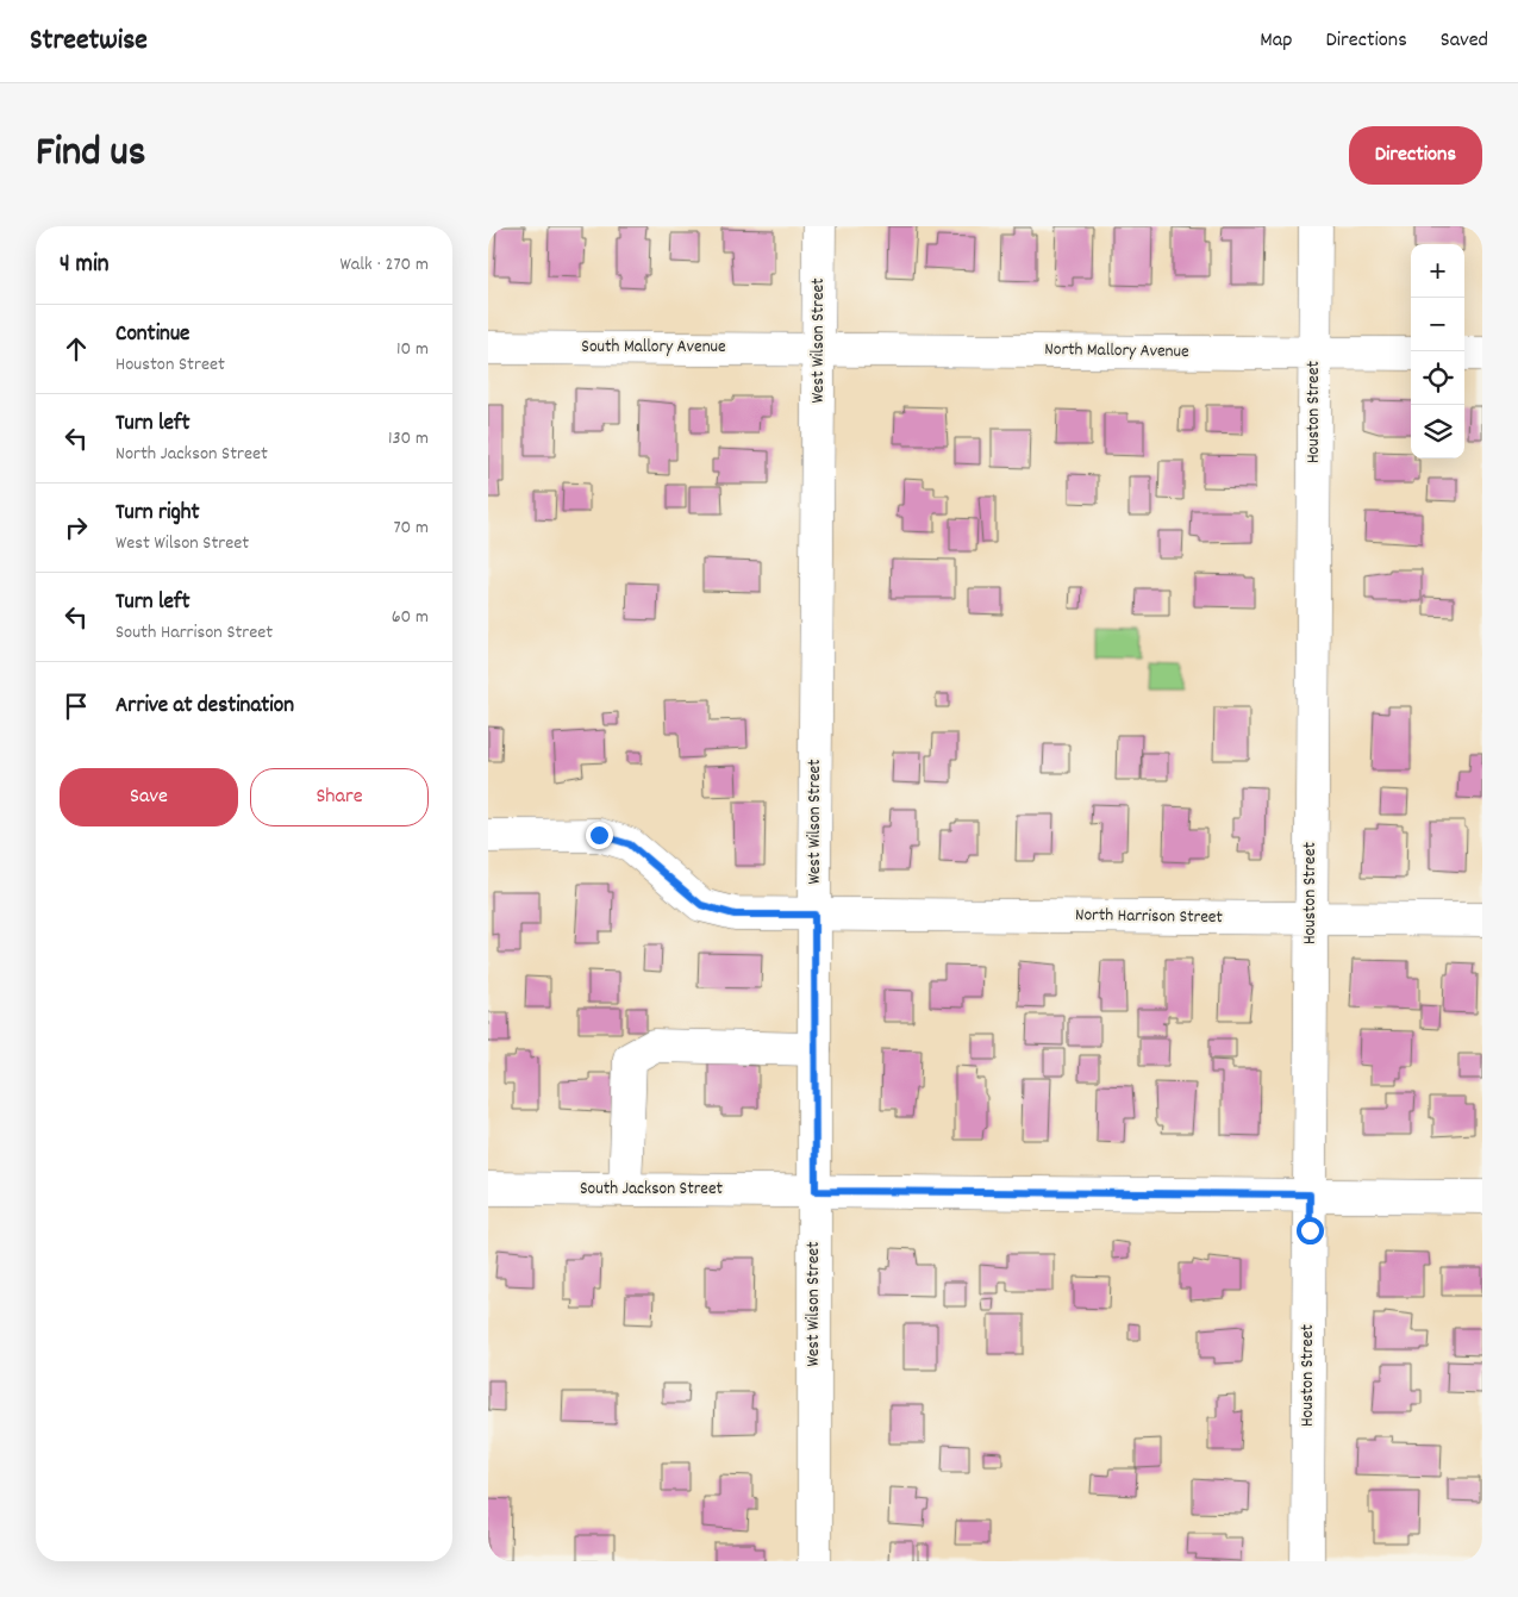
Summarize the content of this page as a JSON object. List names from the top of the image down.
{
  "streets": {
    "street": [
      "West Wilson Street",
      "South Mallory Avenue",
      "North Mallory Avenue",
      "Houston Street",
      "North Harrison Street",
      "South Jackson Street"
    ]
  },
  "crossings": [
    ["West Wilson Street", "South Mallory Avenue"],
    ["West Wilson Street", "North Mallory Avenue"],
    ["West Wilson Street", "North Harrison Street"],
    ["West Wilson Street", "South Jackson Street"],
    ["South Mallory Avenue", "North Mallory Avenue"],
    ["North Mallory Avenue", "Houston Street"],
    ["Houston Street", "North Harrison Street"],
    ["Houston Street", "South Jackson Street"]
  ],
  "page": {
    "header": "Streetwise",
    "nav": ["Map", "Directions", "Saved"],
    "title": "Find us",
    "buttons": [
      "Directions",
      ["Save", "Share"]
    ],
    "heading": ["4 min", "Walk · 270 m"],
    "map_buttons": ["+", "−"],
    "list": [
      ["Continue", "Houston Street", "10 m"],
      ["Turn left", "North Jackson Street", "130 m"],
      ["Turn right", "West Wilson Street", "70 m"],
      ["Turn left", "South Harrison Street", "60 m"],
      "Arrive at destination"
    ]
  }
}
